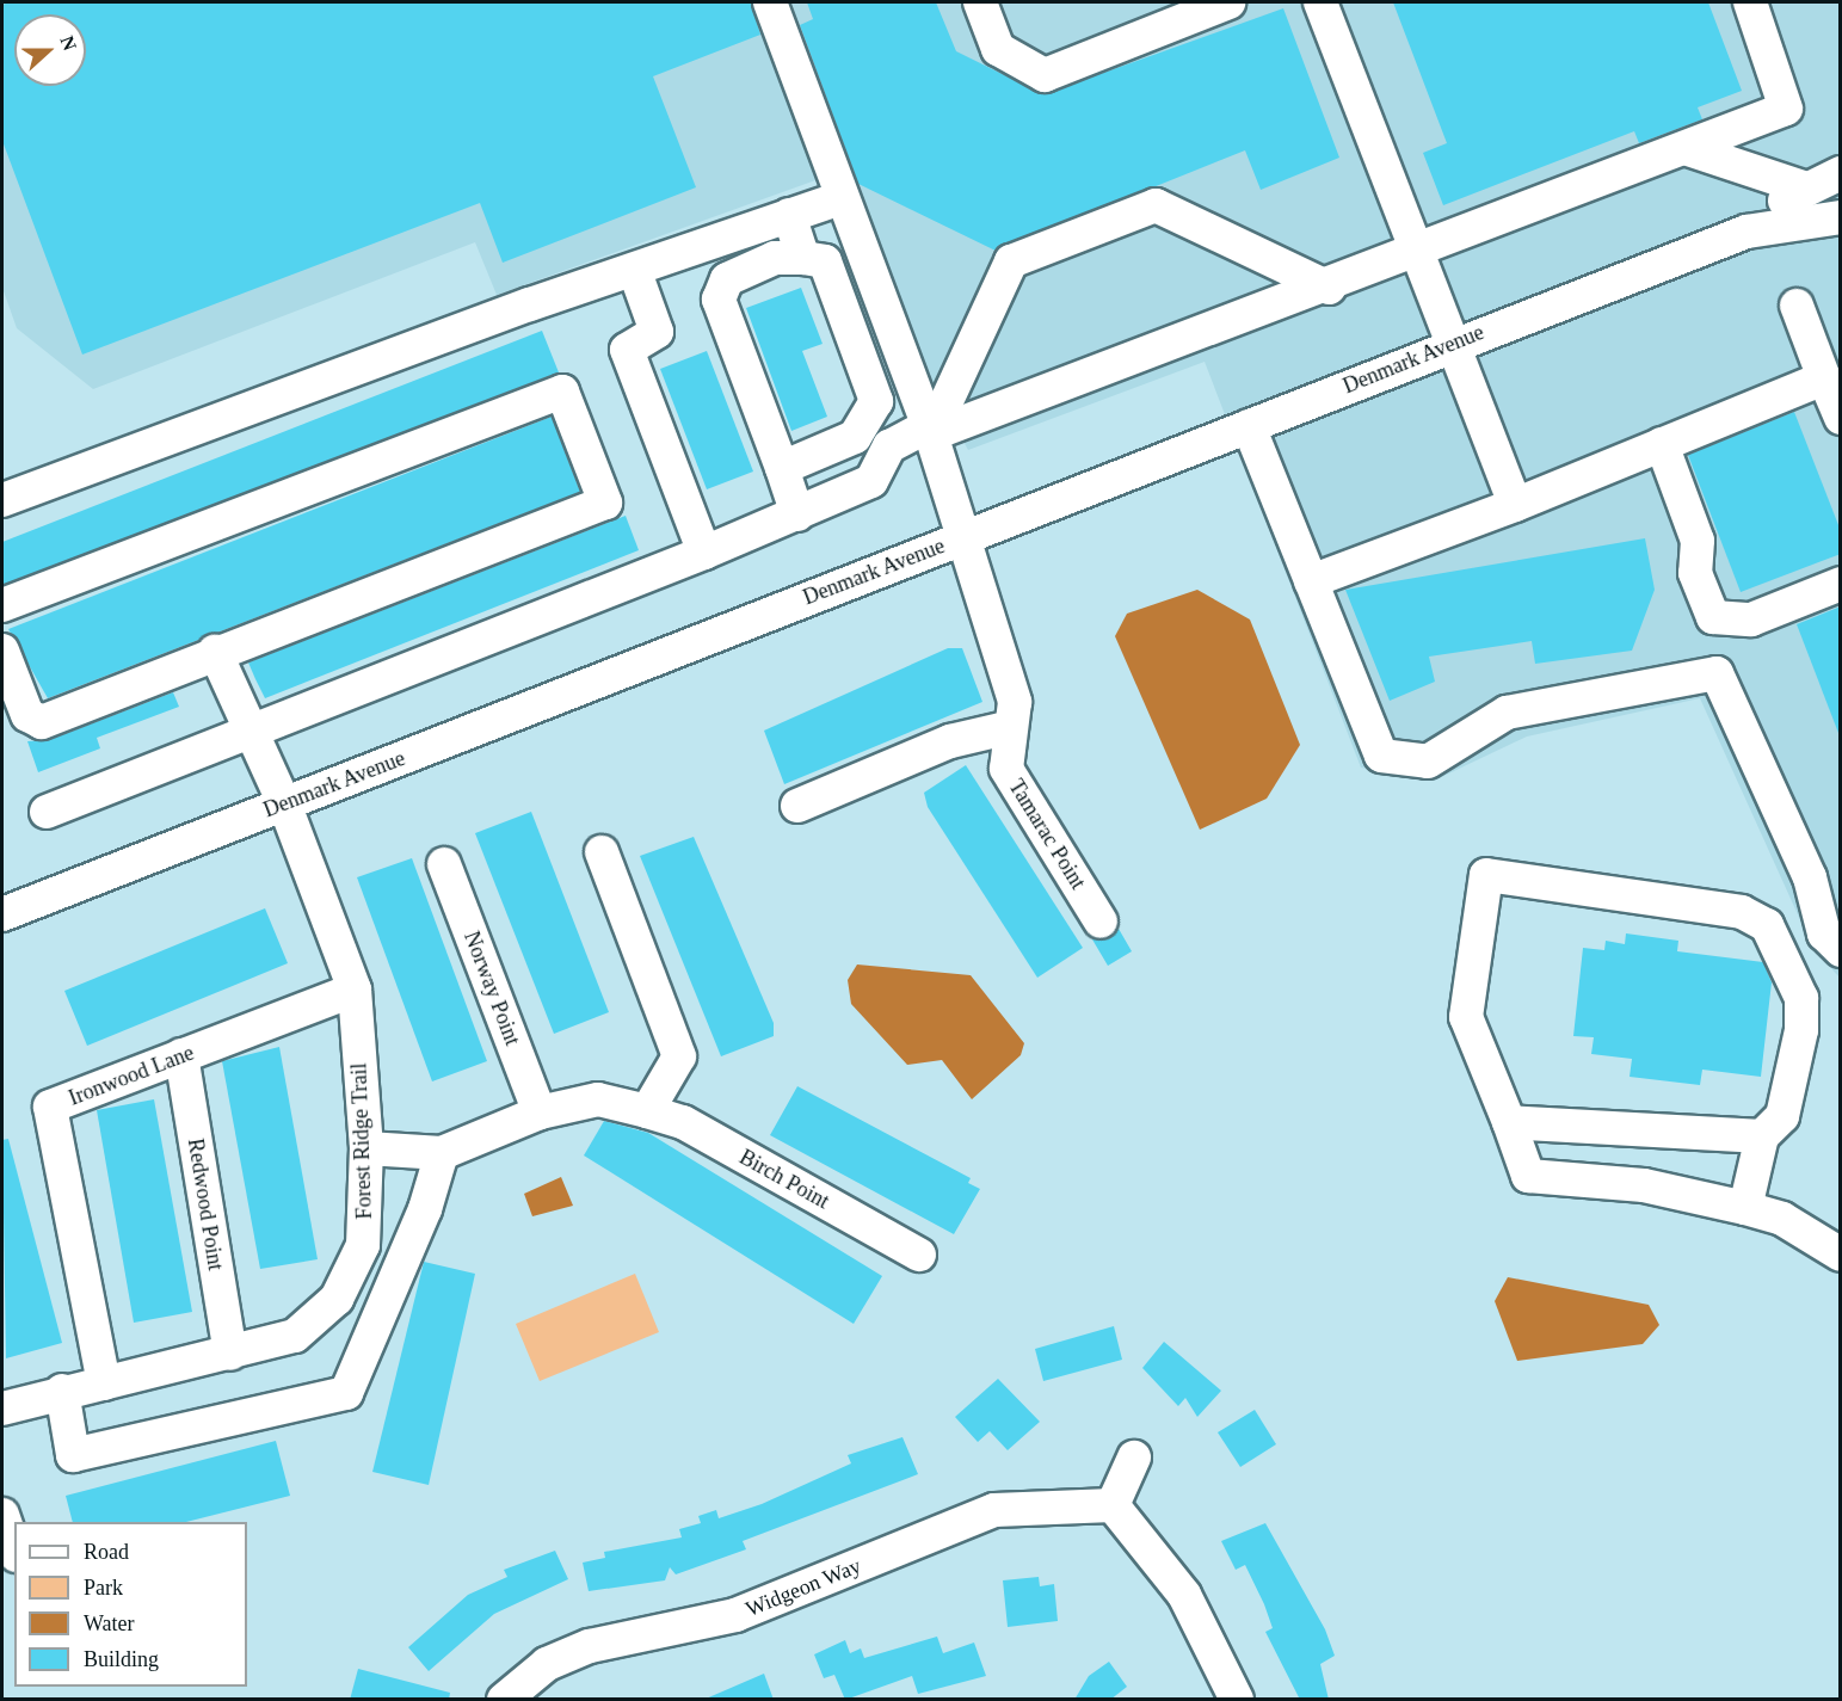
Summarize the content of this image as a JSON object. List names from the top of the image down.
{
  "streets": {
    "street": [
      "Denmark Avenue",
      "Tamarac Point",
      "Norway Point",
      "Ironwood Lane",
      "Forest Ridge Trail",
      "Birch Point",
      "Redwood Point",
      "Widgeon Way"
    ]
  },
  "crossings": [
    ["Denmark Avenue", "Tamarac Point"],
    ["Denmark Avenue", "Forest Ridge Trail"],
    ["Norway Point", "Birch Point"],
    ["Ironwood Lane", "Forest Ridge Trail"],
    ["Ironwood Lane", "Redwood Point"],
    ["Forest Ridge Trail", "Birch Point"],
    ["Forest Ridge Trail", "Redwood Point"]
  ],
  "legend": [
    "Road",
    "Park",
    "Water",
    "Building"
  ],
  "north": "right"
}
